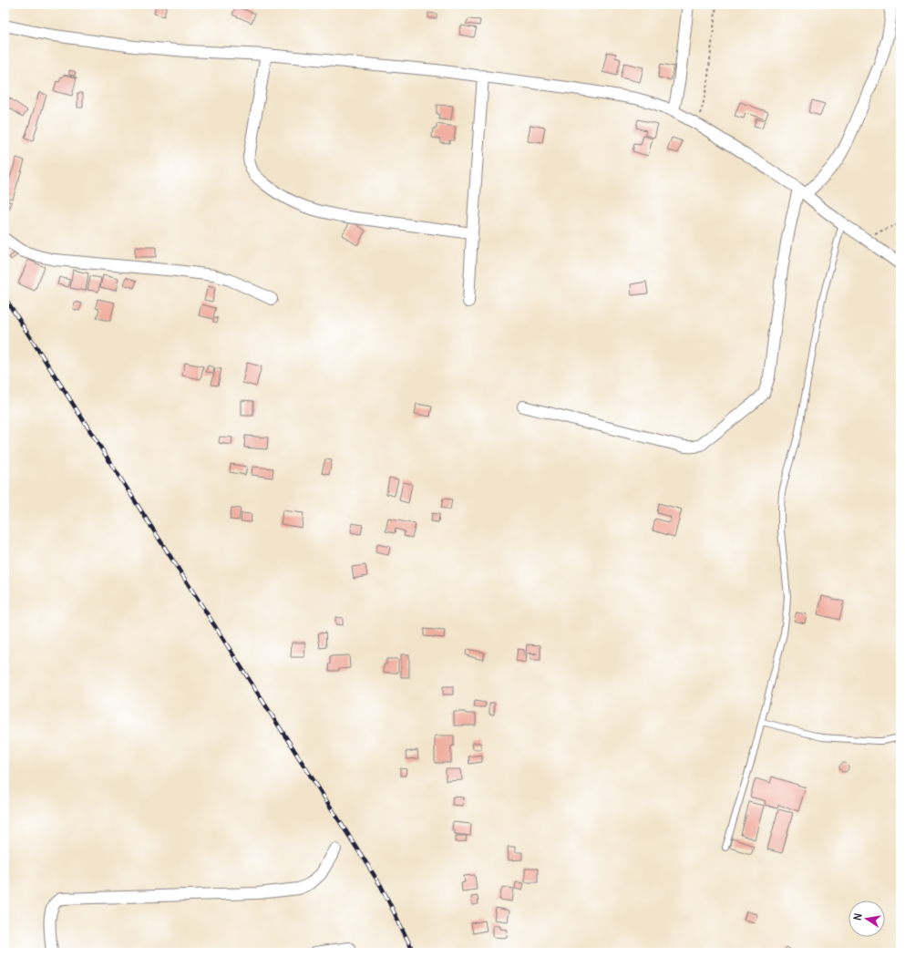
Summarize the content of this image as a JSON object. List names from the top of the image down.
{
  "north": "left"
}
